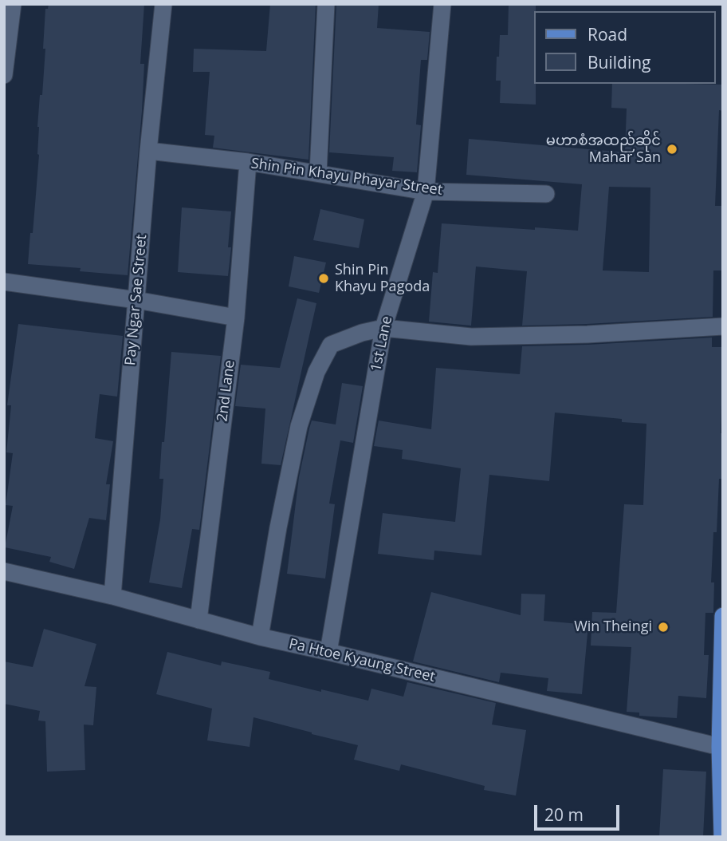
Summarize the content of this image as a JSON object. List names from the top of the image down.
{
  "streets": {
    "street": [
      "Shin Pin Khayu Phayar Street",
      "Pay Ngar Sae Street",
      "1st Lane",
      "2nd Lane",
      "Pa Htoe Kyaung Street"
    ]
  },
  "crossings": [
    ["Shin Pin Khayu Phayar Street", "Pay Ngar Sae Street"],
    ["Shin Pin Khayu Phayar Street", "1st Lane"],
    ["Shin Pin Khayu Phayar Street", "2nd Lane"],
    ["Pay Ngar Sae Street", "Pa Htoe Kyaung Street"],
    ["1st Lane", "Pa Htoe Kyaung Street"],
    ["2nd Lane", "Pa Htoe Kyaung Street"]
  ],
  "places": ["မဟာစံအထည်ဆိုင် Mahar San", "Shin Pin Khayu Pagoda", "Win Theingi"],
  "legend": ["Road", "Building"],
  "scale_bar": "20 m"
}
